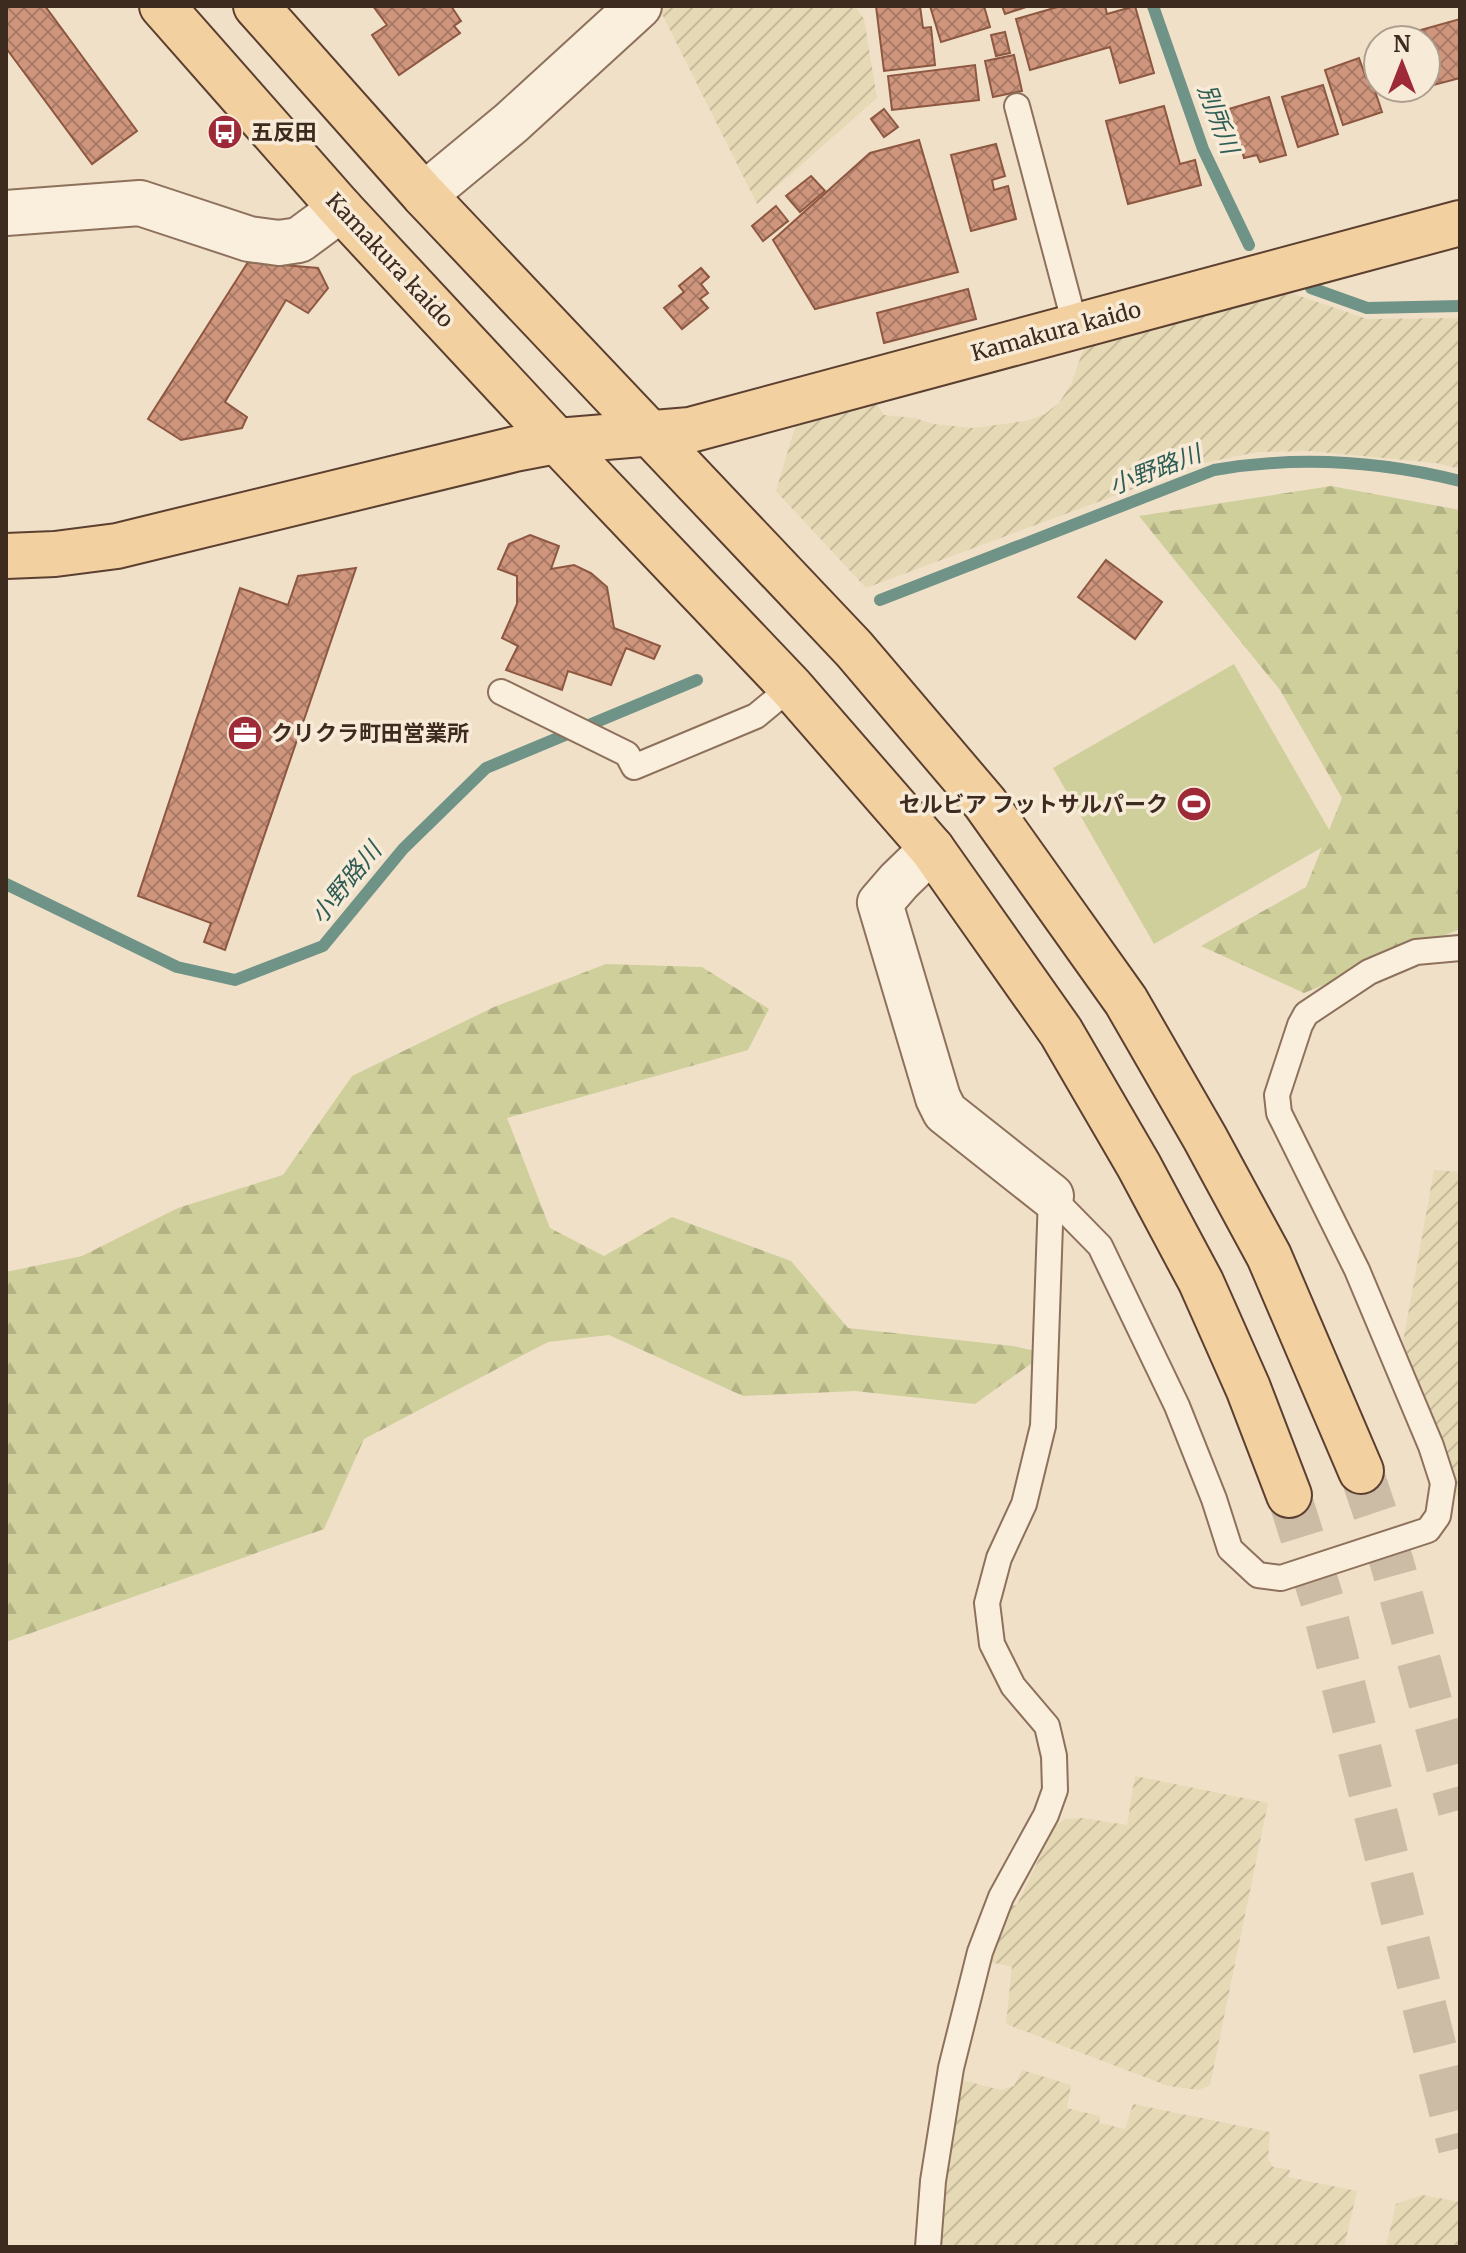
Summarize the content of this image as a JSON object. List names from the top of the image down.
{
  "streets": {
    "main road": ["Kamakura kaido"]
  },
  "water": ["別所川", "小野路川"],
  "places": {
    "bus stop": ["五反田"],
    "office": ["クリクラ町田営業所"],
    "sports": ["セルビア フットサルパーク"]
  },
  "north": "top"
}
